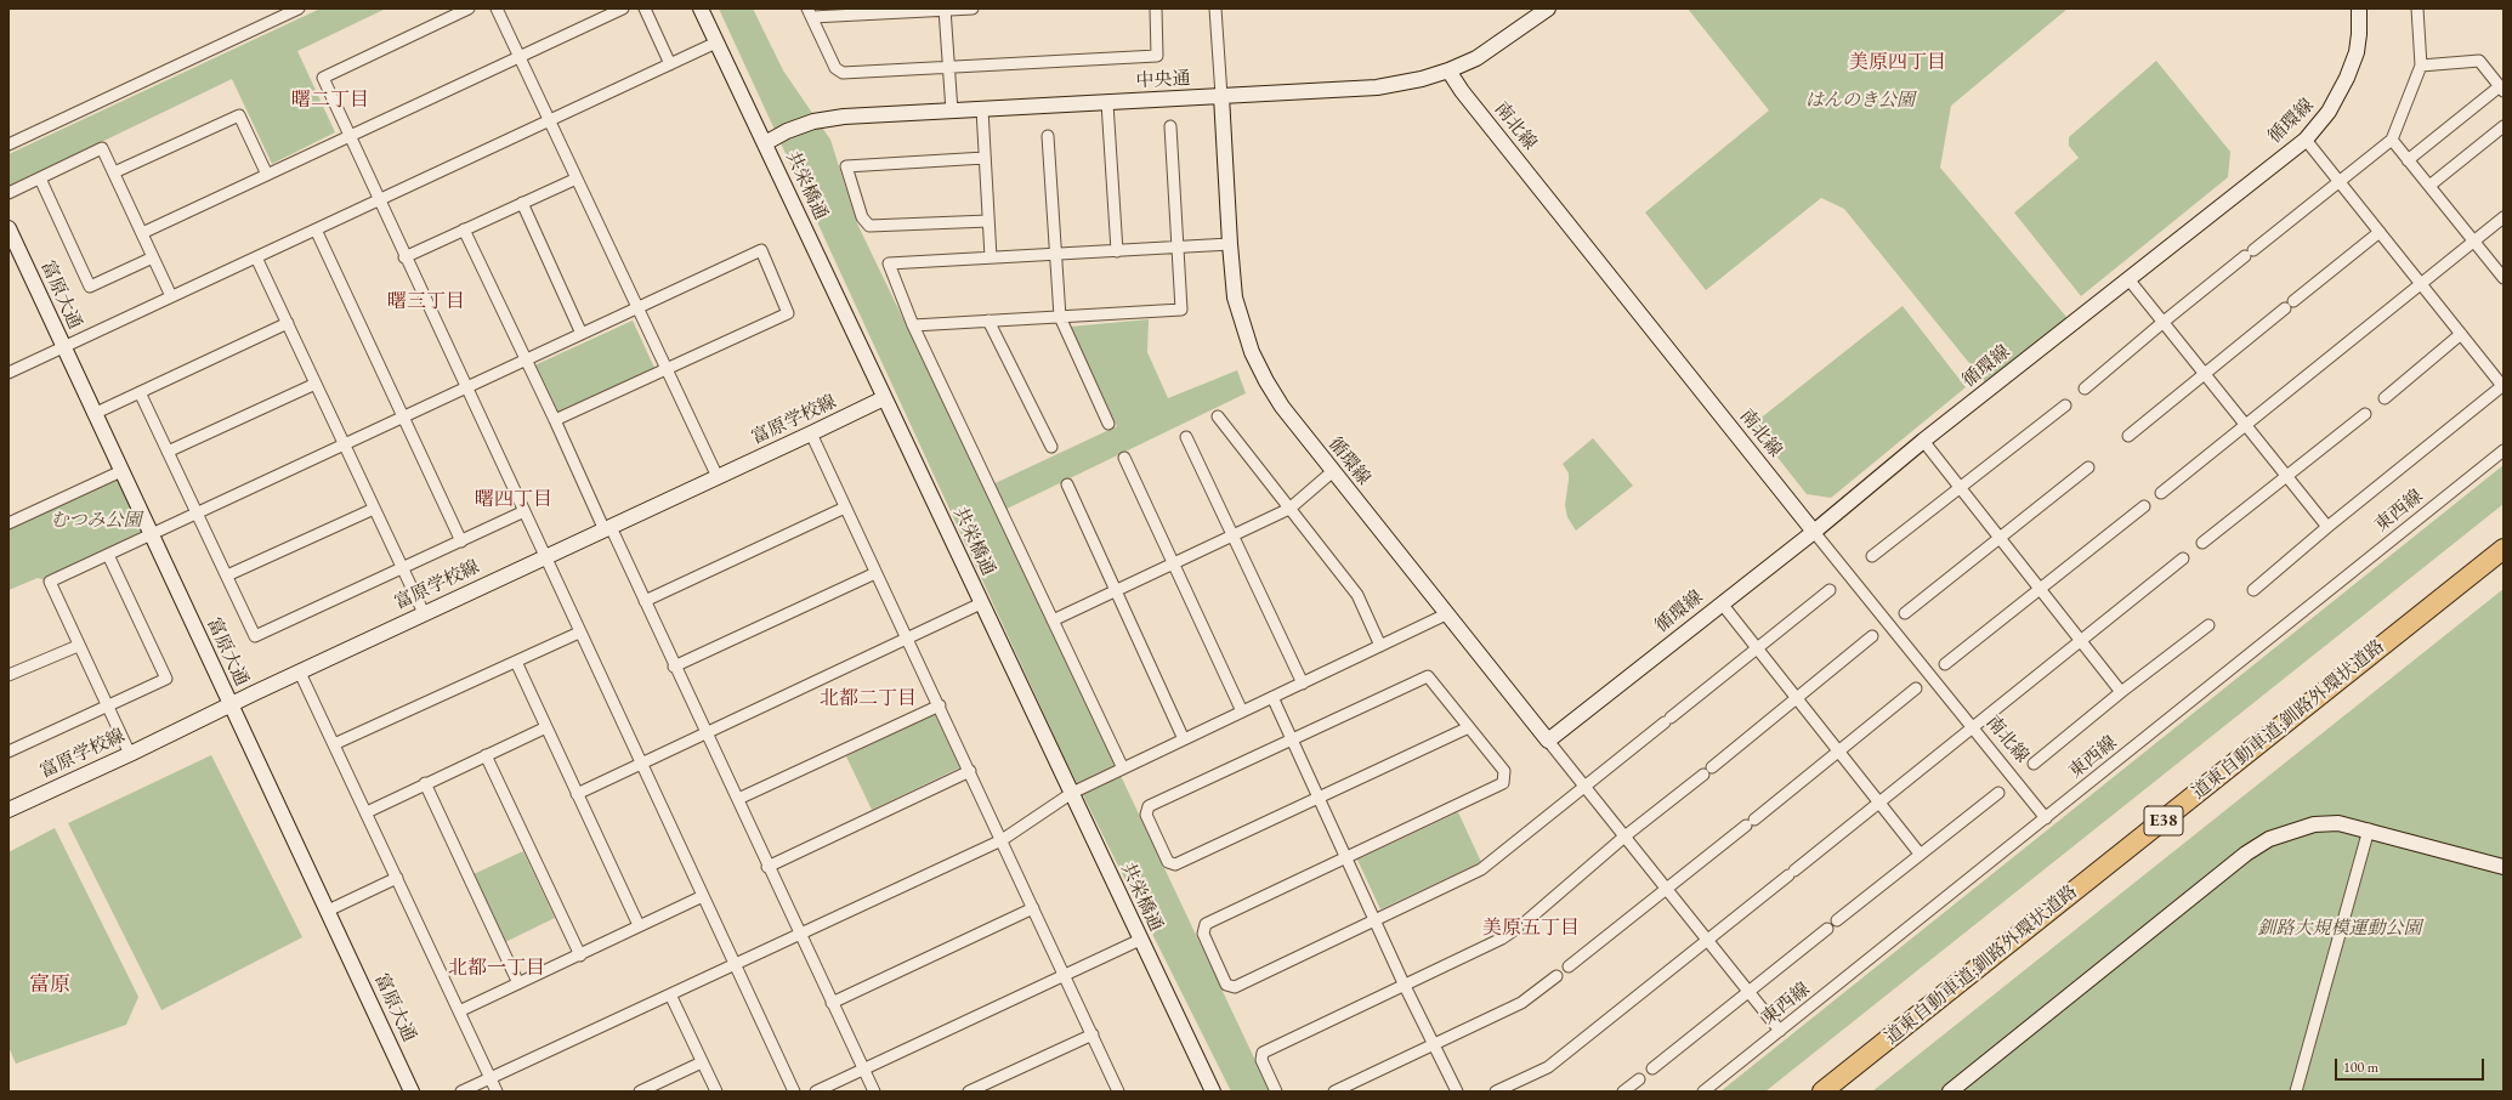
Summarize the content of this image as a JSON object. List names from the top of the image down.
{
  "streets": {
    "highway": ["道東自動車道;釧路外環状道路", "E38"],
    "street": [
      "中央通",
      "循環線",
      "南北線",
      "共栄橋通",
      "富原大通",
      "富原学校線",
      "東西線"
    ]
  },
  "crossings": [
    ["中央通", "循環線"],
    ["中央通", "南北線"],
    ["中央通", "共栄橋通"],
    ["循環線", "南北線"],
    ["南北線", "東西線"],
    ["共栄橋通", "富原学校線"],
    ["富原大通", "富原学校線"]
  ],
  "districts": [
    "美原四丁目",
    "曙二丁目",
    "曙三丁目",
    "曙四丁目",
    "北都二丁目",
    "美原五丁目",
    "北都一丁目",
    "富原"
  ],
  "parks": ["はんのき公園", "むつみ公園", "釧路大規模運動公園"],
  "scale_bar": "100 m"
}
